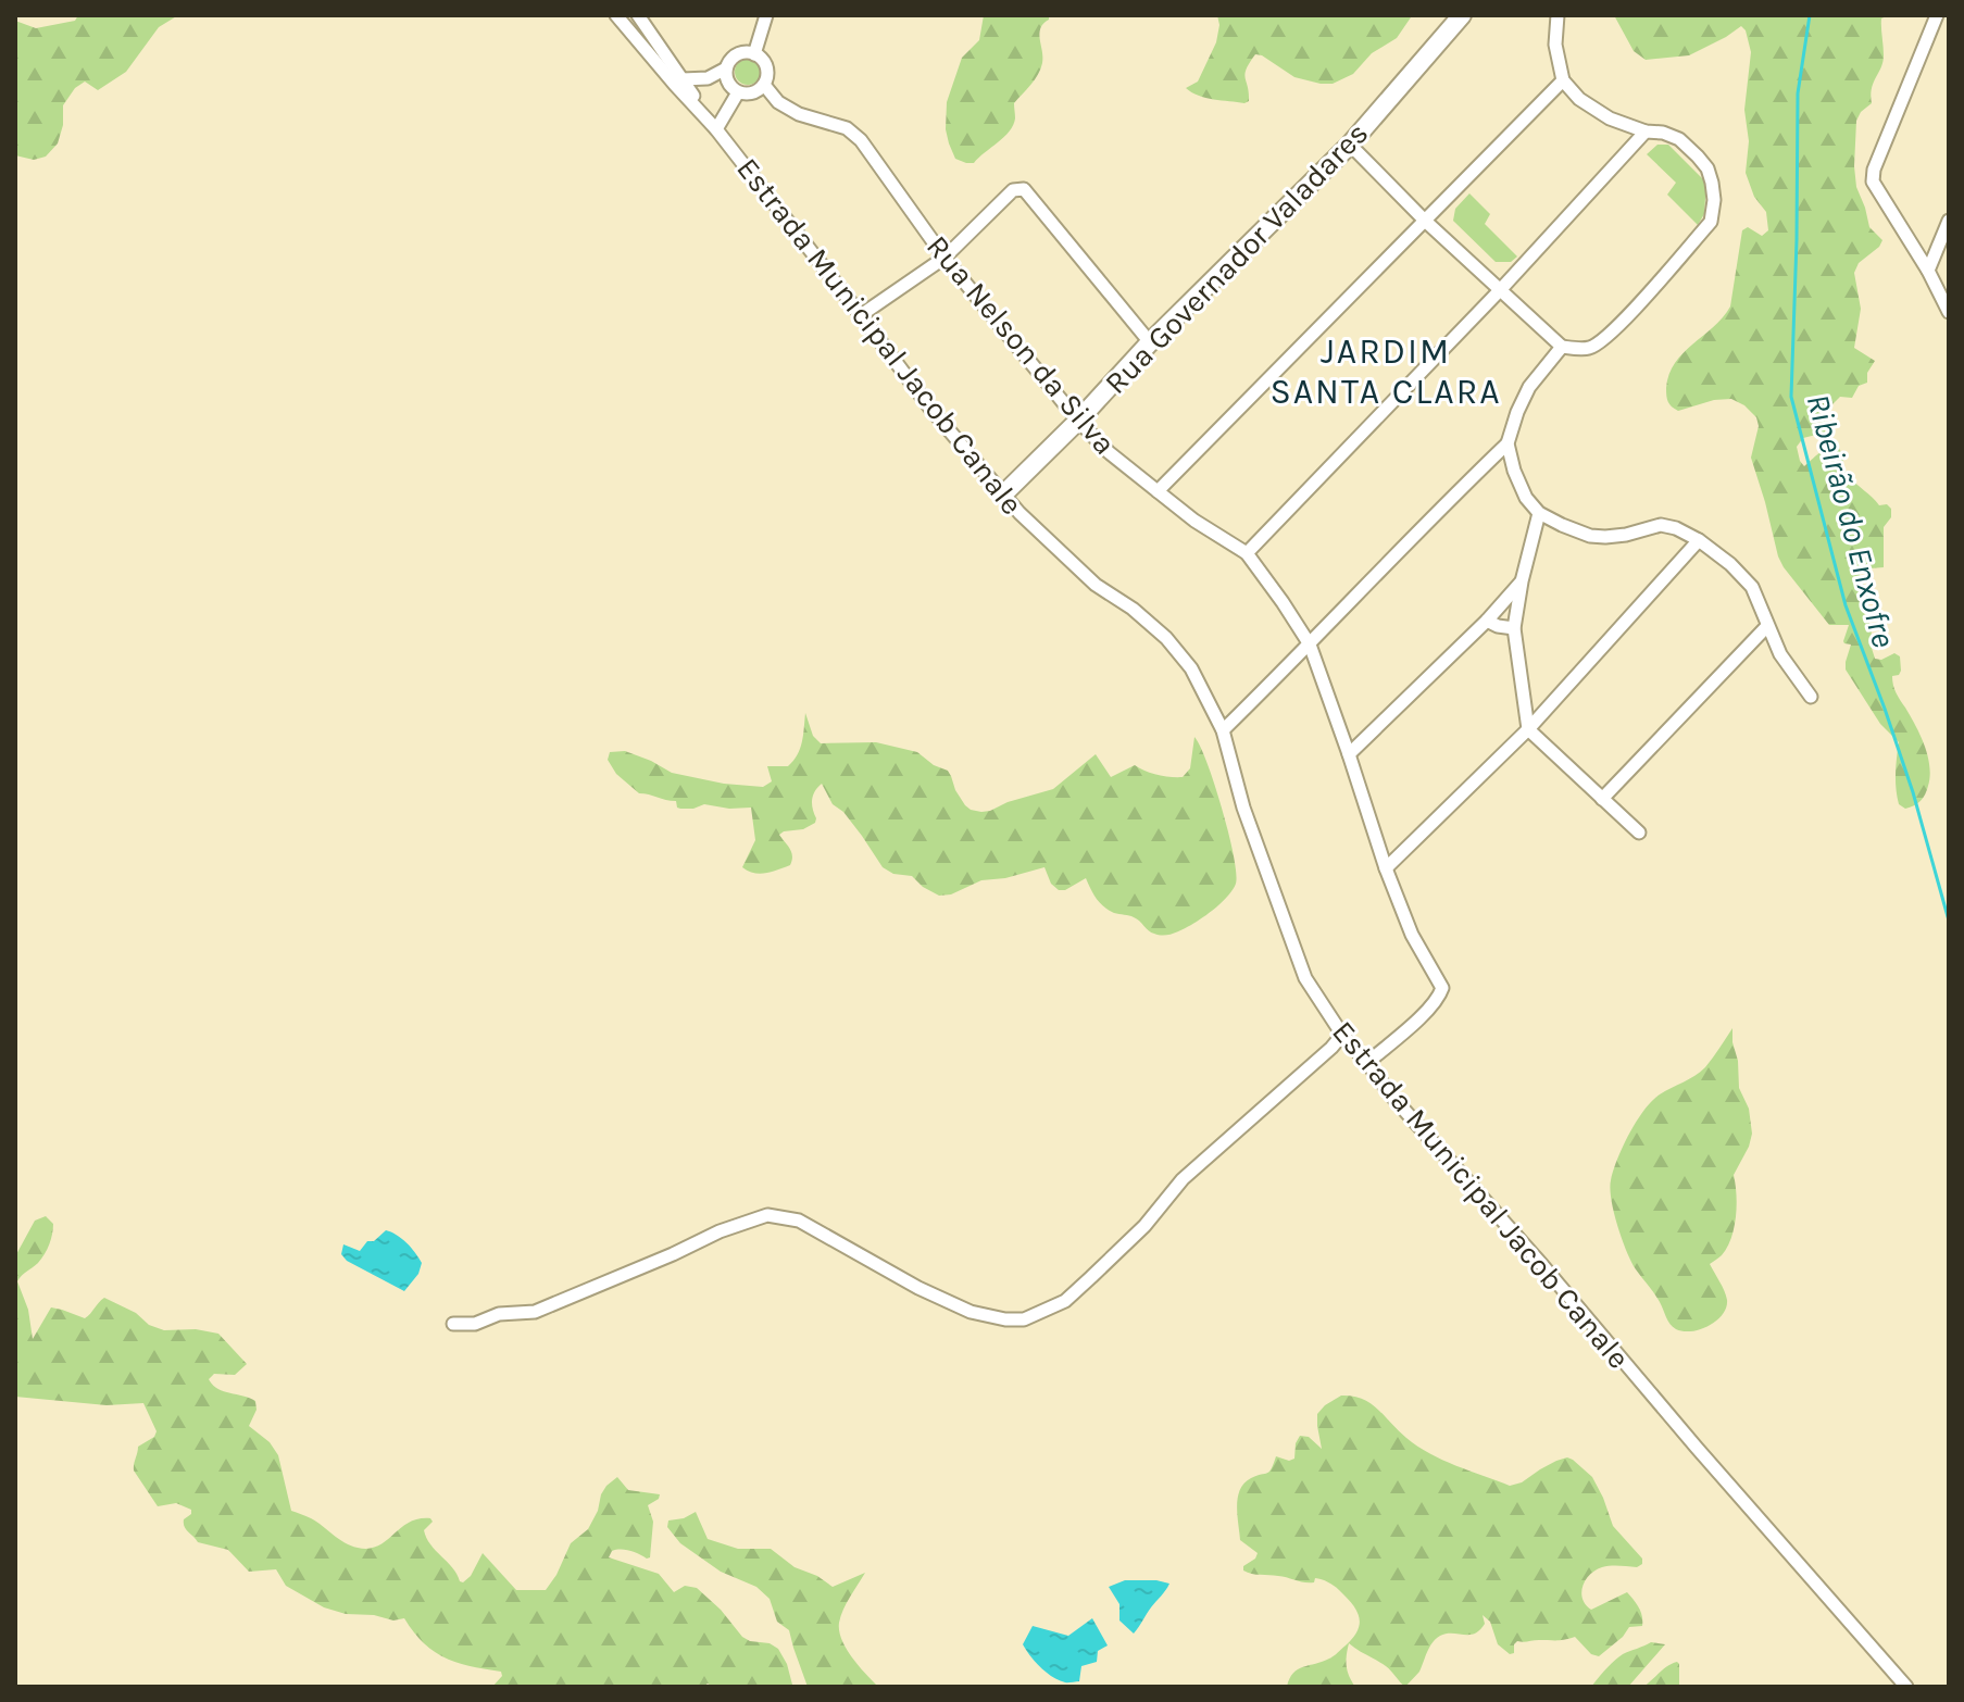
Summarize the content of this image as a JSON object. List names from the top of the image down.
{
  "streets": {
    "street": ["Rua Governador Valadares", "Estrada Municipal Jacob Canale", "Rua Nelson da Silva"]
  },
  "crossings": [
    ["Rua Governador Valadares", "Estrada Municipal Jacob Canale"],
    ["Rua Governador Valadares", "Rua Nelson da Silva"],
    ["Estrada Municipal Jacob Canale", "Rua Nelson da Silva"]
  ],
  "districts": ["JARDIM SANTA CLARA"],
  "water": ["Ribeirão do Enxofre"]
}
